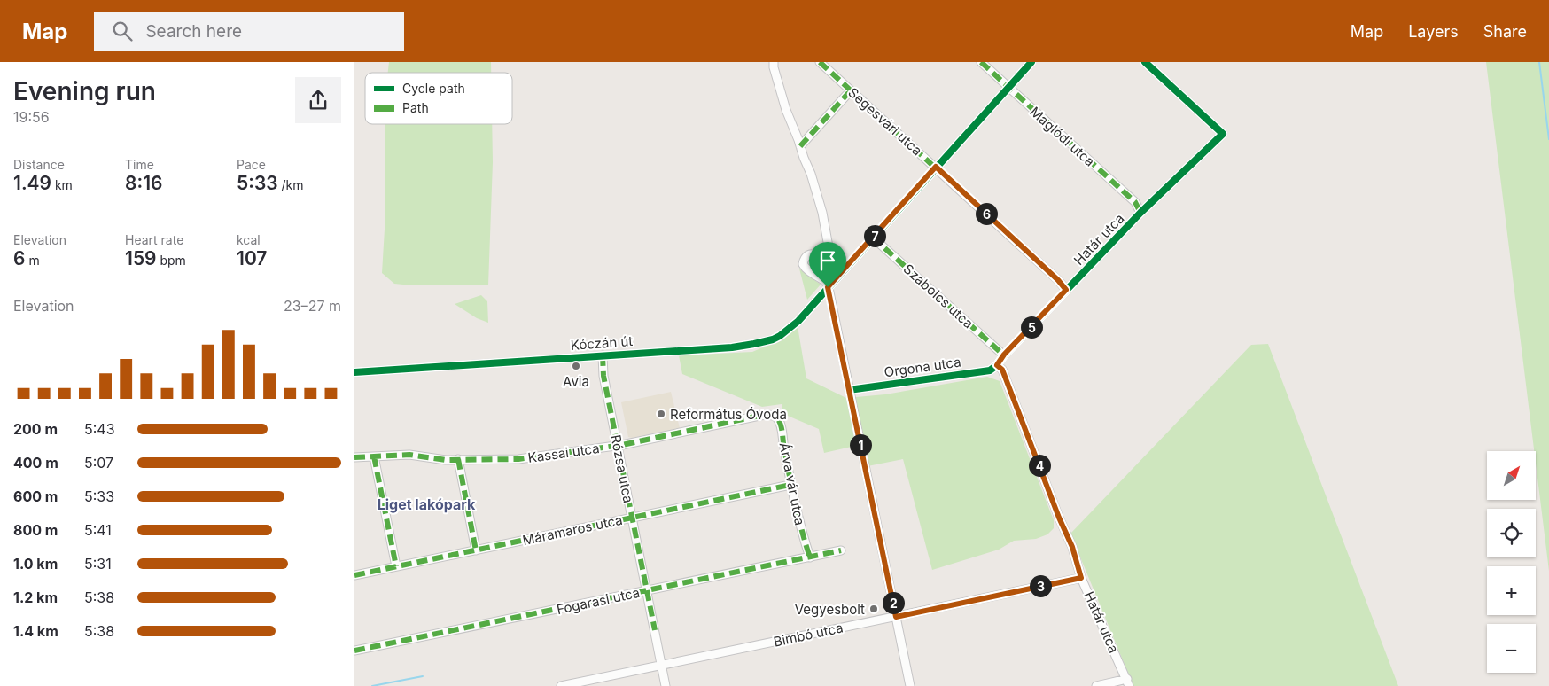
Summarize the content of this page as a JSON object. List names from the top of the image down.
{
  "streets": {
    "street": [
      "Segesvári utca",
      "Maglódi utca",
      "Határ utca",
      "Szabolcs utca",
      "Kóczán út",
      "Orgona utca",
      "Kassai utca",
      "Rózsa utca",
      "Árva vár utca",
      "Máramaros utca",
      "Fogarasi utca",
      "Bimbó utca"
    ]
  },
  "crossings": [
    ["Segesvári utca", "Határ utca"],
    ["Segesvári utca", "Kóczán út"],
    ["Maglódi utca", "Határ utca"],
    ["Maglódi utca", "Kóczán út"],
    ["Határ utca", "Szabolcs utca"],
    ["Határ utca", "Orgona utca"],
    ["Határ utca", "Bimbó utca"],
    ["Szabolcs utca", "Kóczán út"],
    ["Kóczán út", "Rózsa utca"],
    ["Kassai utca", "Rózsa utca"],
    ["Kassai utca", "Árva vár utca"],
    ["Rózsa utca", "Máramaros utca"],
    ["Rózsa utca", "Fogarasi utca"],
    ["Rózsa utca", "Bimbó utca"],
    ["Árva vár utca", "Máramaros utca"],
    ["Árva vár utca", "Fogarasi utca"]
  ],
  "districts": ["Liget lakópark"],
  "places": ["Avia", "Református Óvoda", "Vegyesbolt"],
  "legend": ["Cycle path", "Path"],
  "north": "top right",
  "page": {
    "header": "Map",
    "search": "Search here",
    "nav": ["Map", "Layers", "Share"],
    "heading": ["Evening run", "19:56"],
    "stats": [
      ["Distance", "1.49 km"],
      ["Time", "8:16"],
      ["Pace", "5:33 /km"],
      ["Elevation", "6 m"],
      ["Heart rate", "159 bpm"],
      ["kcal", "107"]
    ],
    "pins": [
      "6",
      "7",
      "5",
      "1",
      "4",
      "3",
      "2"
    ],
    "chart": ["Elevation", "23–27 m"],
    "list": [
      {
        "name": "200 m",
        "note": "5:43"
      },
      {
        "name": "400 m",
        "note": "5:07"
      },
      {
        "name": "600 m",
        "note": "5:33"
      },
      {
        "name": "800 m",
        "note": "5:41"
      },
      {
        "name": "1.0 km",
        "note": "5:31"
      },
      {
        "name": "1.2 km",
        "note": "5:38"
      },
      {
        "name": "1.4 km",
        "note": "5:38"
      }
    ],
    "map_buttons": ["+", "−"]
  }
}
